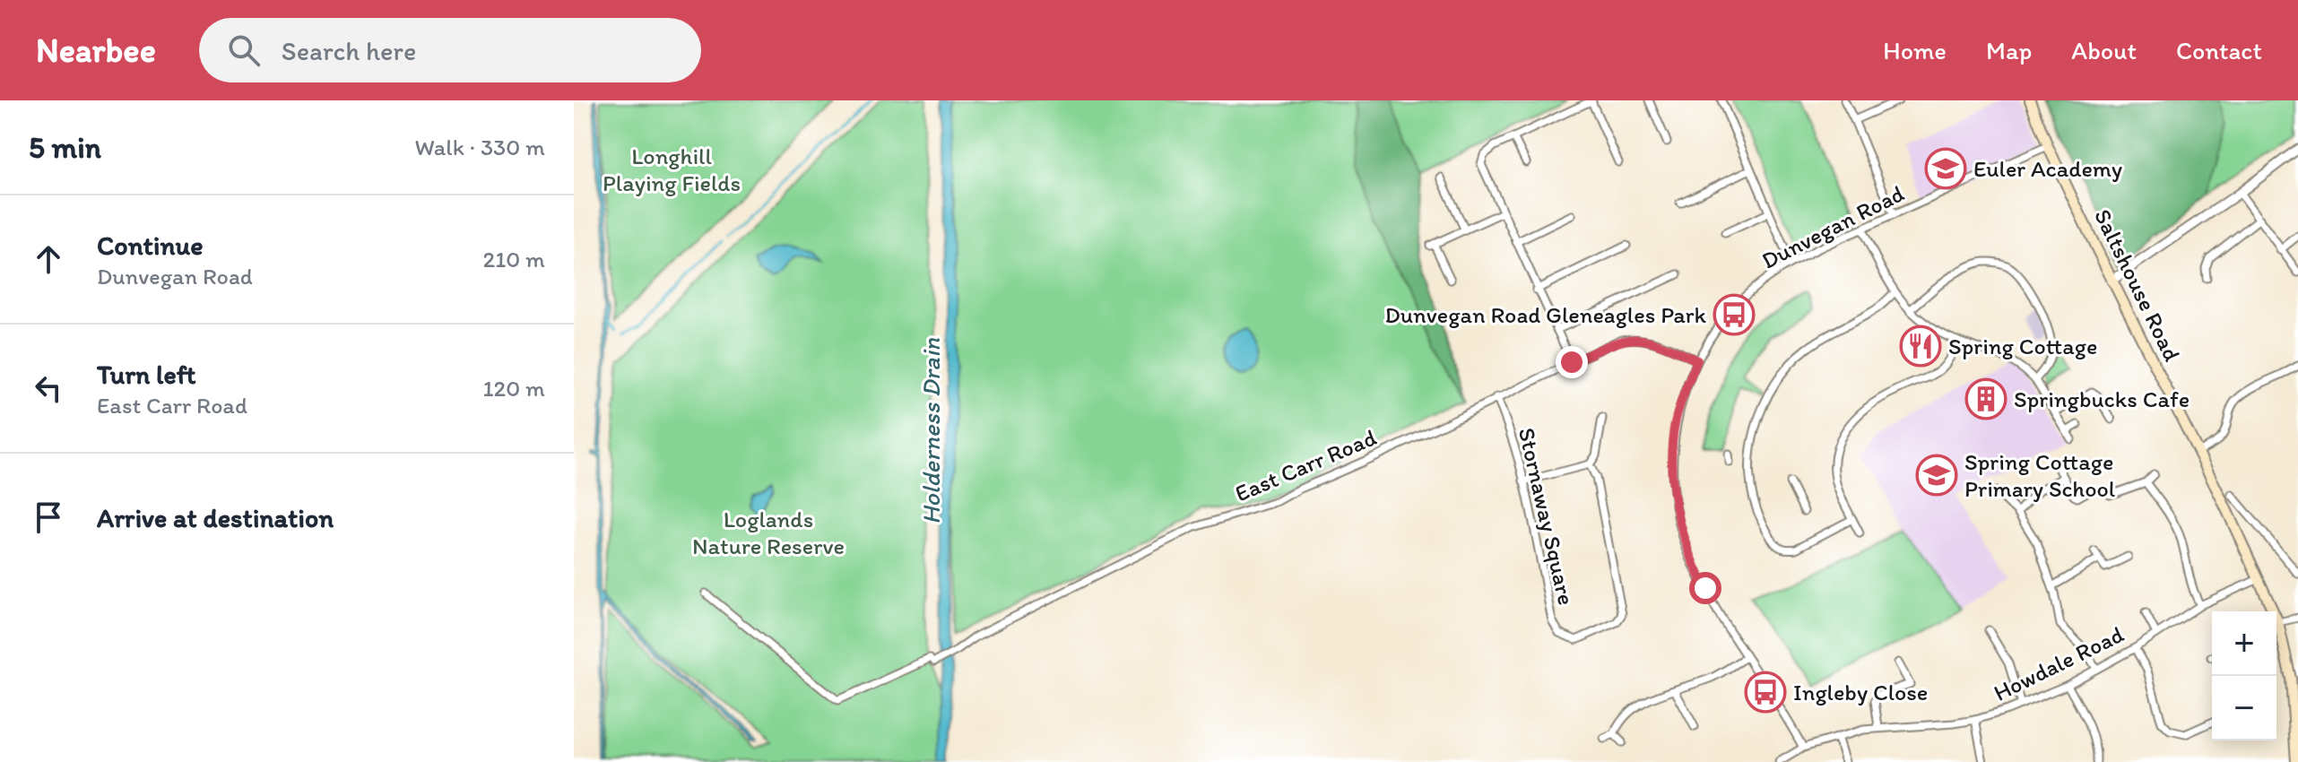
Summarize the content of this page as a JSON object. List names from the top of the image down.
{
  "streets": {
    "main road": ["Saltshouse Road"],
    "street": [
      "Dunvegan Road",
      "East Carr Road",
      "Stornaway Square",
      "Howdale Road"
    ]
  },
  "crossings": [
    ["Dunvegan Road", "Saltshouse Road"],
    ["Dunvegan Road", "East Carr Road"],
    ["Dunvegan Road", "Howdale Road"],
    ["Saltshouse Road", "Howdale Road"],
    ["East Carr Road", "Stornaway Square"]
  ],
  "water": ["Holderness Drain"],
  "parks": ["Longhill Playing Fields", "Loglands Nature Reserve"],
  "places": {
    "school or university": ["Euler Academy", "Spring Cottage Primary School"],
    "bus stop": ["Dunvegan Road Gleneagles Park", "Ingleby Close"],
    "restaurant": ["Spring Cottage"],
    "building": ["Springbucks Cafe"]
  },
  "page": {
    "header": "Nearbee",
    "search": "Search here",
    "nav": [
      "Home",
      "Map",
      "About",
      "Contact"
    ],
    "heading": ["5 min", "Walk · 330 m"],
    "list": [
      ["Continue", "Dunvegan Road", "210 m"],
      ["Turn left", "East Carr Road", "120 m"],
      "Arrive at destination"
    ],
    "map_buttons": ["+", "−"]
  }
}
